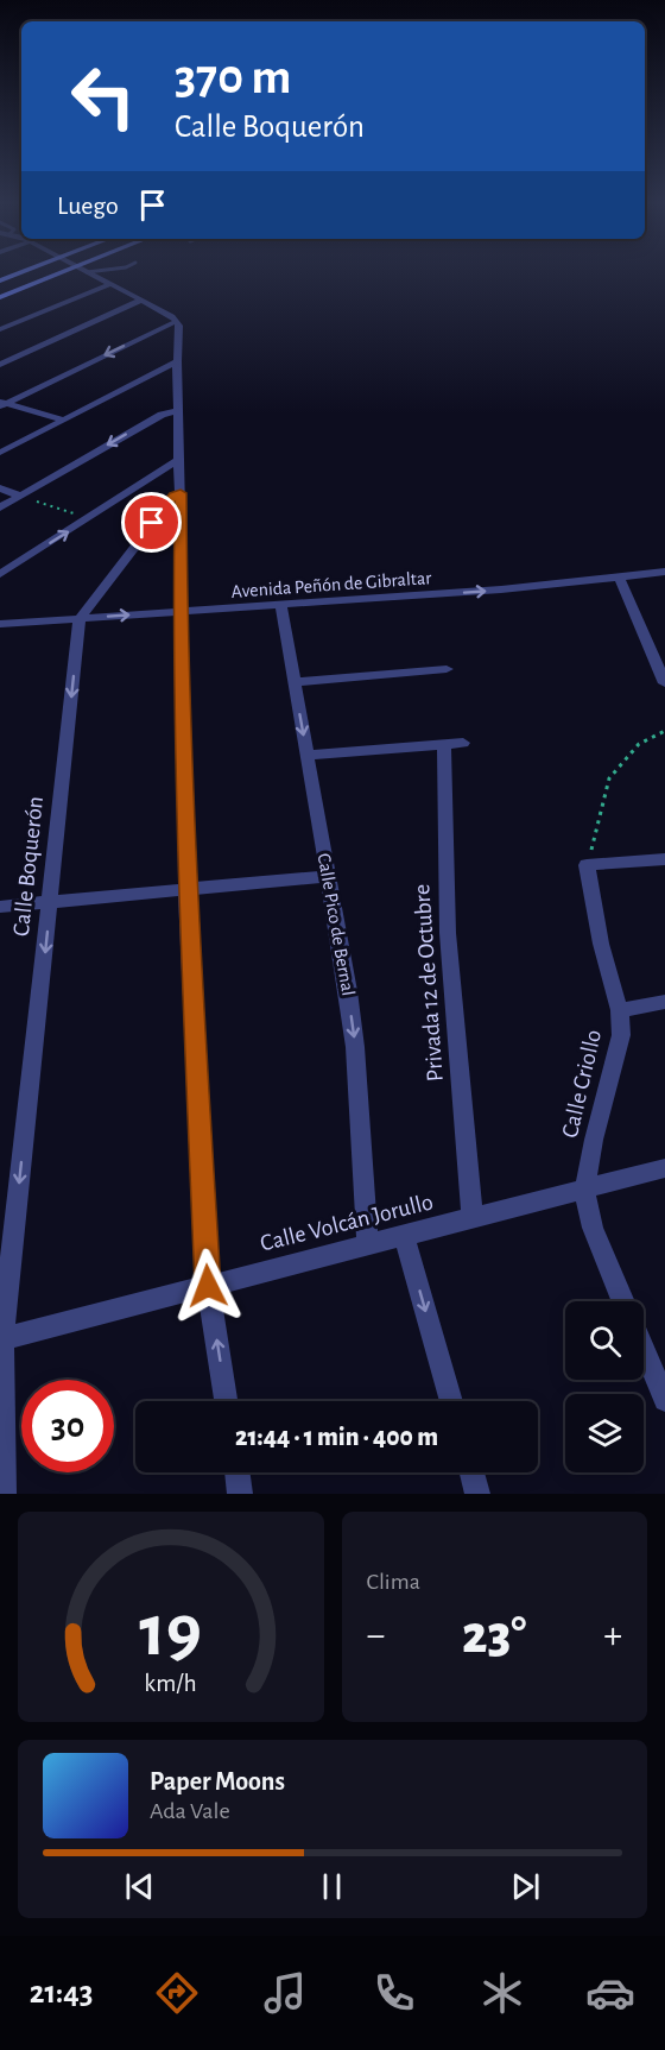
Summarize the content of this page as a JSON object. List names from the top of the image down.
{
  "streets": {
    "street": [
      "Avenida Peñón de Gibraltar",
      "Calle Boquerón",
      "Calle Pico de Bernal",
      "Privada 12 de Octubre",
      "Calle Criollo",
      "Calle Volcán Jorullo"
    ]
  },
  "crossings": [
    ["Avenida Peñón de Gibraltar", "Calle Boquerón"],
    ["Avenida Peñón de Gibraltar", "Calle Pico de Bernal"],
    ["Calle Boquerón", "Calle Volcán Jorullo"],
    ["Calle Pico de Bernal", "Calle Volcán Jorullo"],
    ["Privada 12 de Octubre", "Calle Volcán Jorullo"],
    ["Calle Criollo", "Calle Volcán Jorullo"]
  ],
  "one_way": ["Calle Boquerón", "Calle Pico de Bernal"],
  "page": {
    "turn": ["370 m", "Calle Boquerón"],
    "then": "Luego",
    "limit": "30",
    "trip": "21:44 · 1 min · 400 m",
    "tile": "Clima",
    "heat": ["−", "23°", "+"],
    "song": ["Paper Moons", "Ada Vale"],
    "tabs": "21:43",
    "gauge": ["19", "km/h"]
  }
}
